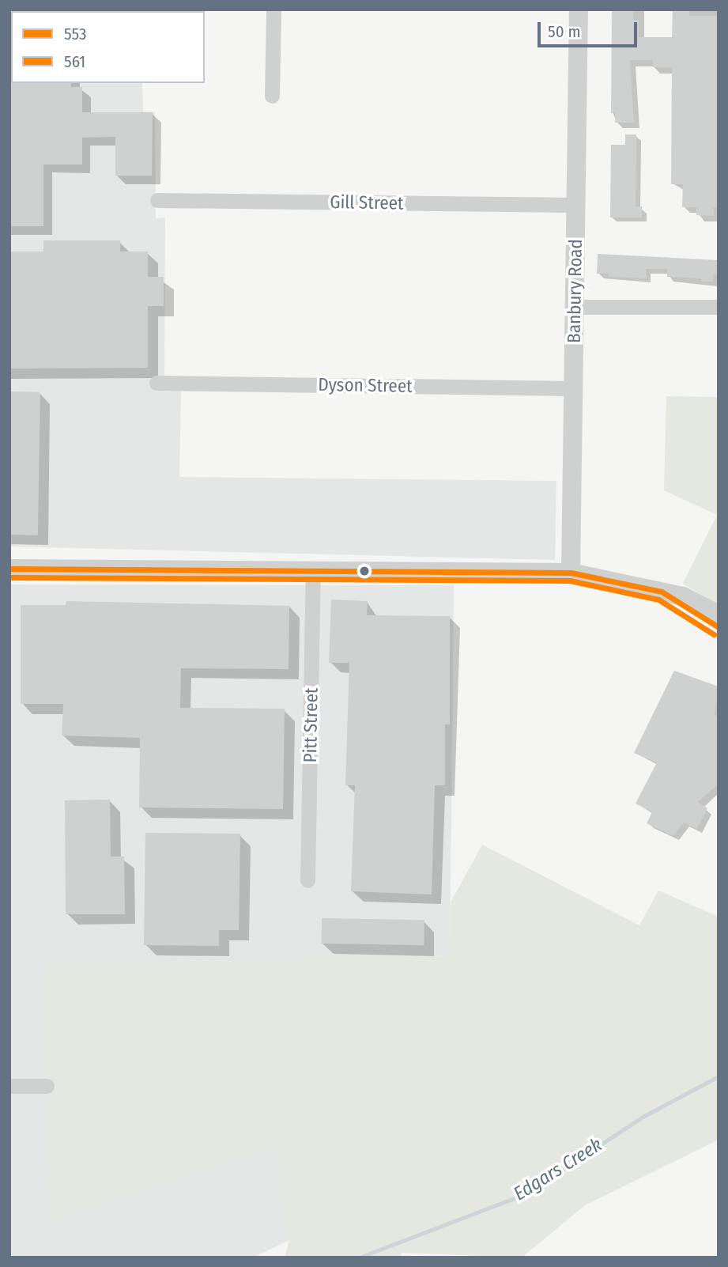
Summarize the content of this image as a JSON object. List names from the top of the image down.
{
  "streets": {
    "street": [
      "Gill Street",
      "Banbury Road",
      "Dyson Street",
      "Pitt Street"
    ]
  },
  "crossings": [
    ["Gill Street", "Banbury Road"],
    ["Banbury Road", "Dyson Street"]
  ],
  "water": ["Edgars Creek"],
  "lines": ["transit line 553", "transit line 561"],
  "legend": ["553", "561"],
  "scale_bar": "50 m"
}
